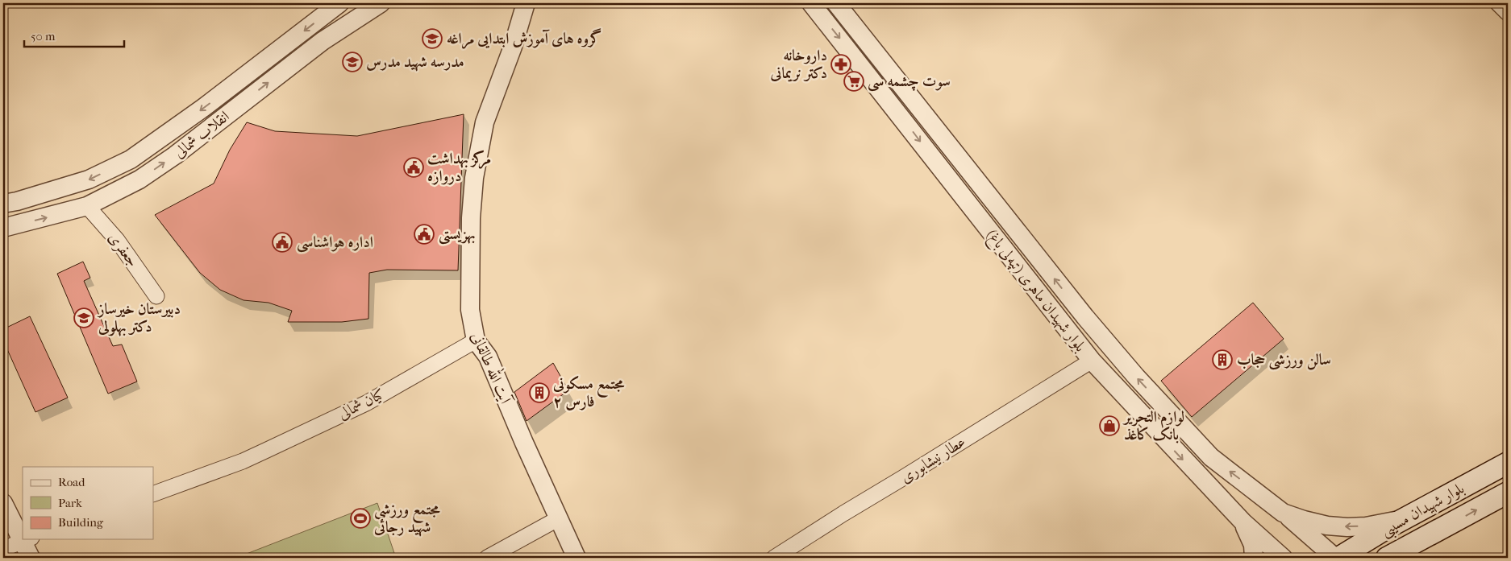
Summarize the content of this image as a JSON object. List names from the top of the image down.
{
  "streets": {
    "main road": ["بلوار شهیدان مسیبی"],
    "street": [
      "انقلاب شمالی",
      "جعفری",
      "بلوار شهیدان ماهری (تپه‌لی باغ)",
      "آیت الله طالقانی",
      "کیان شمالی",
      "عطار نیشابوری"
    ]
  },
  "crossings": [
    ["انقلاب شمالی", "جعفری"],
    ["بلوار شهیدان ماهری (تپه‌لی باغ)", "عطار نیشابوری"],
    ["بلوار شهیدان ماهری (تپه‌لی باغ)", "بلوار شهیدان مسیبی"],
    ["آیت الله طالقانی", "کیان شمالی"]
  ],
  "places": {
    "school or university": ["گروه های آموزش ابتدایی مراغه", "مدرسه شهید مدرس", "دبیرستان خیرساز دکتر بهلولی"],
    "pharmacy": ["داروخانه دكتر نریمانی"],
    "supermarket": ["سوت چشمه سی"],
    "public building": ["مرکز بهداشت دروازه", "بهزیستی", "اداره هواشناسی"],
    "building": ["سالن ورزشی حجاب", "مجتمع مسکونی فارس ۲"],
    "shop": ["لوازم التحریر بانک کاغذ"],
    "sports": ["مجتمع ورزشی شهید رجائی"]
  },
  "legend": ["Road", "Park", "Building"],
  "scale_bar": "50 m"
}
